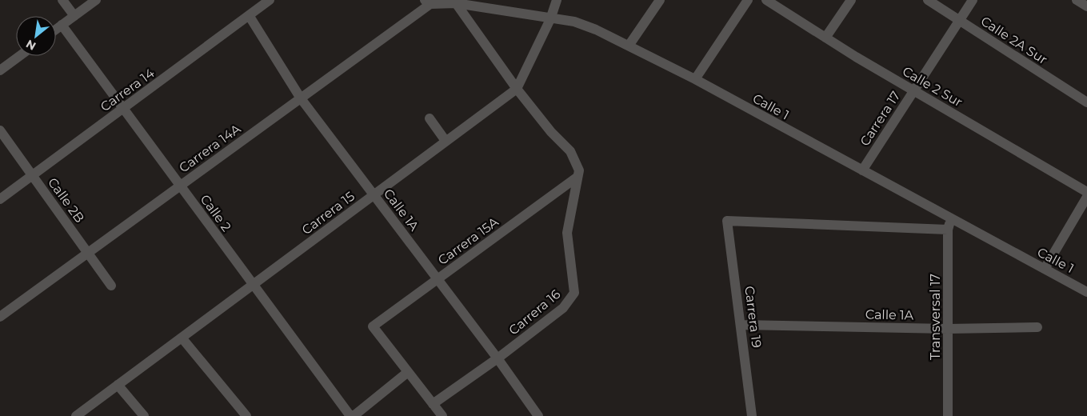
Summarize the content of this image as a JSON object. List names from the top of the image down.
{
  "streets": {
    "street": [
      "Calle 2A Sur",
      "Calle 2 Sur",
      "Carrera 14",
      "Calle 1",
      "Carrera 17",
      "Carrera 14A",
      "Calle 2B",
      "Calle 1A",
      "Calle 2",
      "Carrera 15",
      "Carrera 15A",
      "Carrera 16",
      "Carrera 19",
      "Transversal 17"
    ]
  },
  "crossings": [
    ["Calle 2A Sur", "Carrera 17"],
    ["Calle 2 Sur", "Carrera 17"],
    ["Carrera 14", "Calle 2B"],
    ["Carrera 14", "Calle 1A"],
    ["Carrera 14", "Calle 2"],
    ["Calle 1", "Carrera 17"],
    ["Calle 1", "Carrera 14A"],
    ["Calle 1", "Carrera 15"],
    ["Calle 1", "Transversal 17"],
    ["Carrera 14A", "Calle 2B"],
    ["Carrera 14A", "Calle 1A"],
    ["Carrera 14A", "Calle 2"],
    ["Calle 1A", "Carrera 15"],
    ["Calle 1A", "Carrera 15A"],
    ["Calle 1A", "Carrera 16"],
    ["Calle 1A", "Carrera 19"],
    ["Calle 1A", "Transversal 17"],
    ["Calle 2", "Carrera 15"],
    ["Carrera 15A", "Carrera 16"],
    ["Carrera 19", "Transversal 17"]
  ],
  "north": "bottom left"
}
